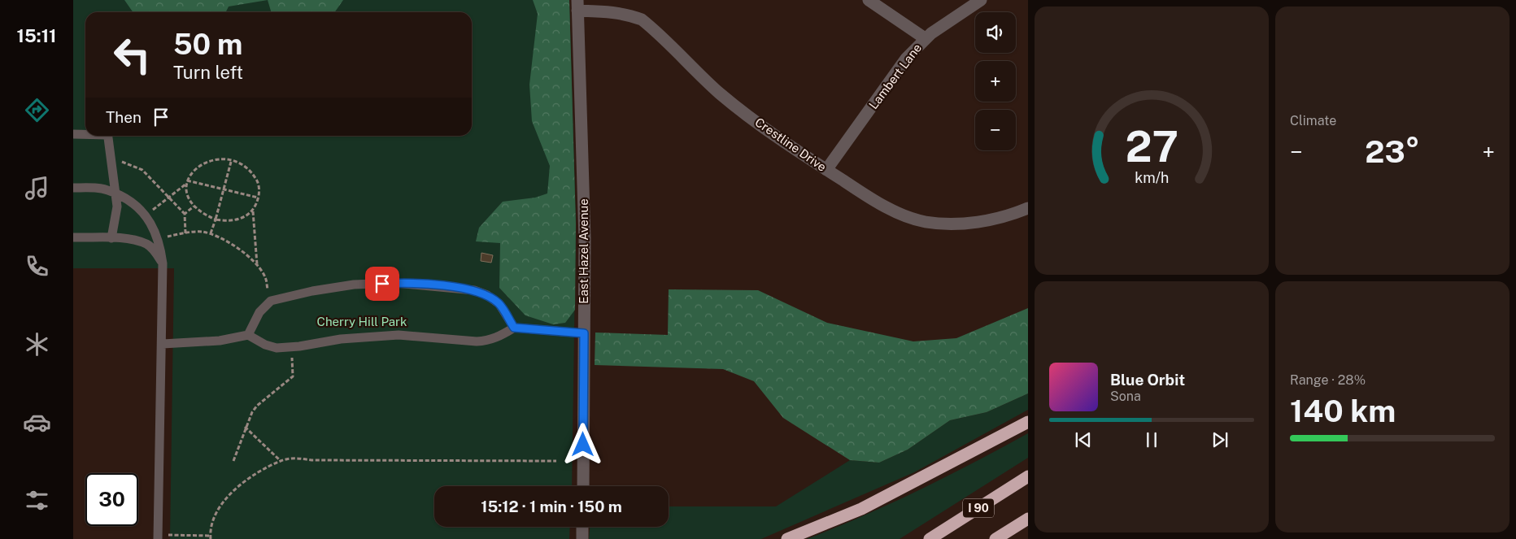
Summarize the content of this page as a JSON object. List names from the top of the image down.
{
  "streets": {
    "highway": ["I 90"],
    "street": ["Lambert Lane", "Crestline Drive", "East Hazel Avenue"]
  },
  "crossings": [
    ["Lambert Lane", "Crestline Drive"],
    ["Crestline Drive", "East Hazel Avenue"]
  ],
  "parks": ["Cherry Hill Park"],
  "page": {
    "tabs": "15:11",
    "tile": [
      "Climate",
      ["Range · 28%", "140 km"]
    ],
    "map_buttons": ["+", "−"],
    "turn": ["50 m", "Turn left"],
    "then": "Then",
    "heat": ["−", "23°", "+"],
    "song": ["Blue Orbit", "Sona"],
    "limit": "30",
    "trip": "15:12 · 1 min · 150 m",
    "gauge": ["27", "km/h"]
  }
}
